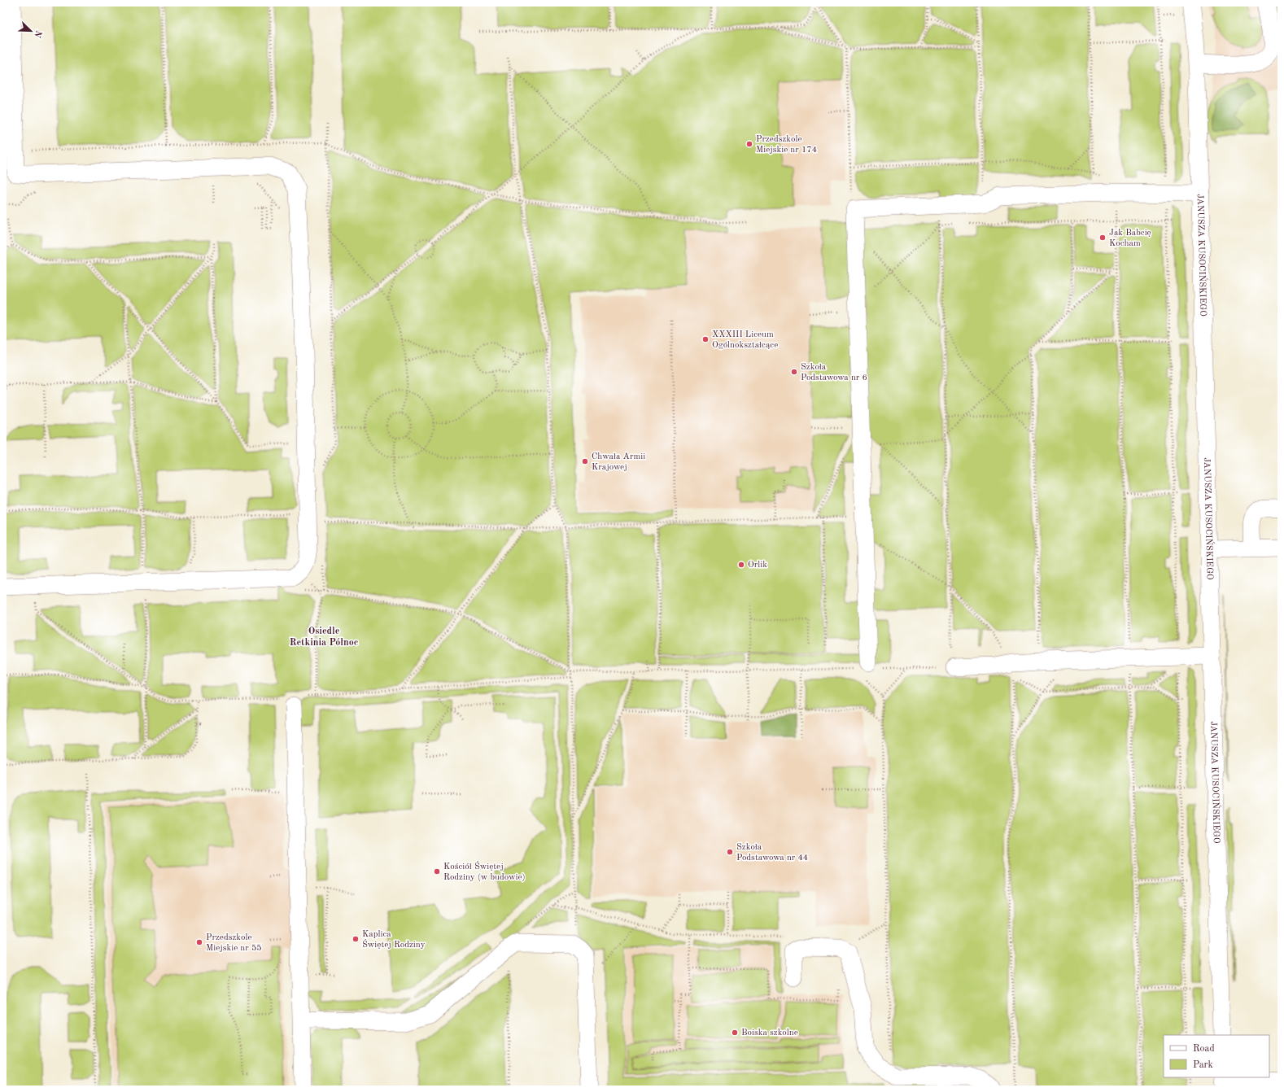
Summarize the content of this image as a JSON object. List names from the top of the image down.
{
  "streets": {
    "street": ["JANUSZA KUSOCIŃSKIEGO"]
  },
  "districts": ["Osiedle Retkinia Północ"],
  "places": [
    "Przedszkole Miejskie nr 174",
    "Jak Babcię Kocham",
    "XXXIII Liceum Ogólnokształcące",
    "Szkoła Podstawowa nr 6",
    "Chwała Armii Krajowej",
    "Orlik",
    "Szkoła Podstawowa nr 44",
    "Kościół Świętej Rodziny (w budowie)",
    "Kaplica Świętej Rodziny",
    "Przedszkole Miejskie nr 55",
    "Boiska szkolne"
  ],
  "legend": ["Road", "Park"],
  "north": "bottom right"
}
